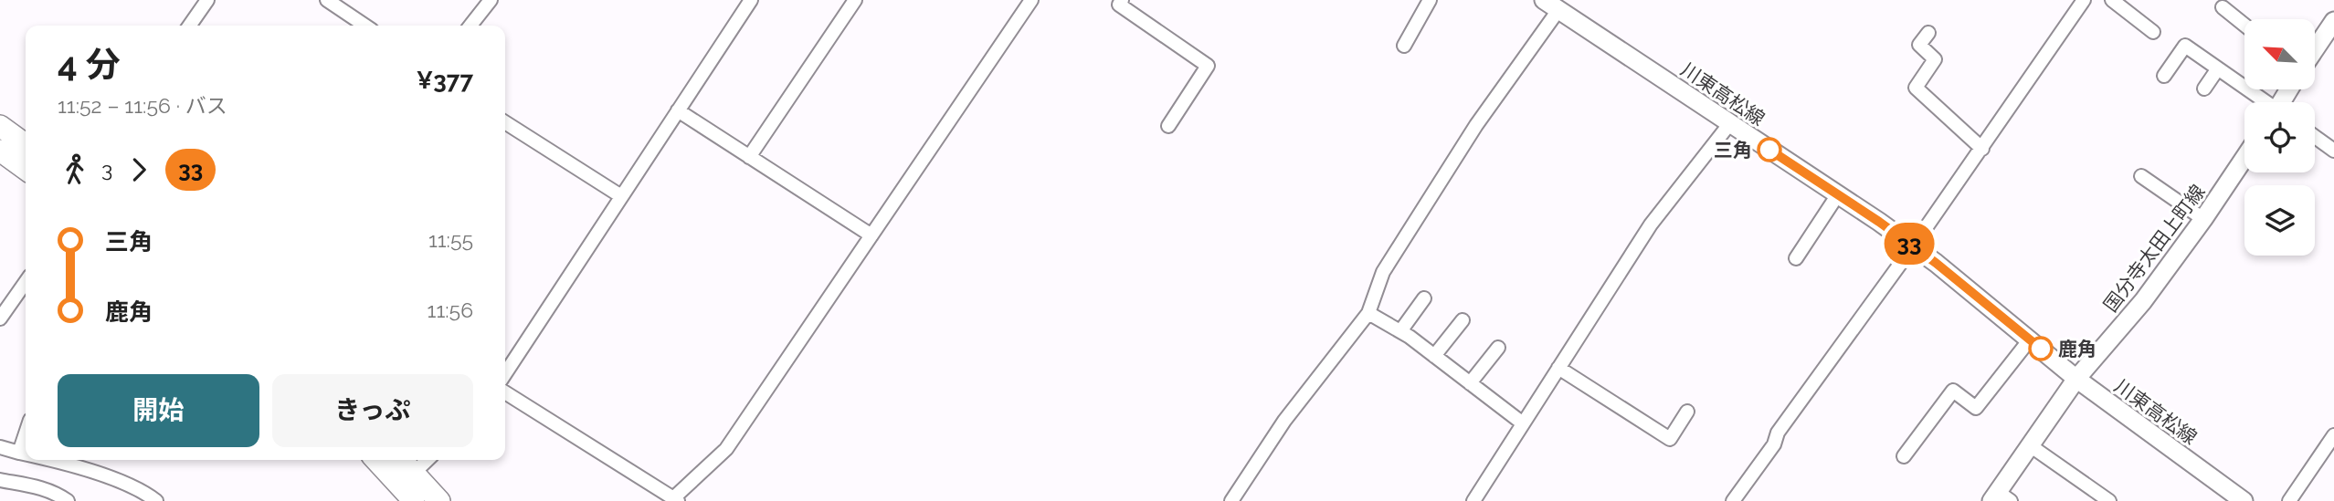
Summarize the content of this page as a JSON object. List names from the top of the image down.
{
  "streets": {
    "main road": ["川東高松線", "国分寺太田上町線"]
  },
  "crossings": [
    ["川東高松線", "国分寺太田上町線"]
  ],
  "places": ["三角", "鹿角"],
  "lines": ["bus line 33"],
  "north": "top left",
  "page": {
    "on_map": "33",
    "heading": ["4 分", "11:52 – 11:56 · バス", "¥377"],
    "legs": ["3", "33"],
    "list": [
      {
        "name": "三角",
        "value": "11:55"
      },
      {
        "name": "鹿角",
        "value": "11:56"
      }
    ],
    "buttons": ["開始", "きっぷ"]
  }
}
